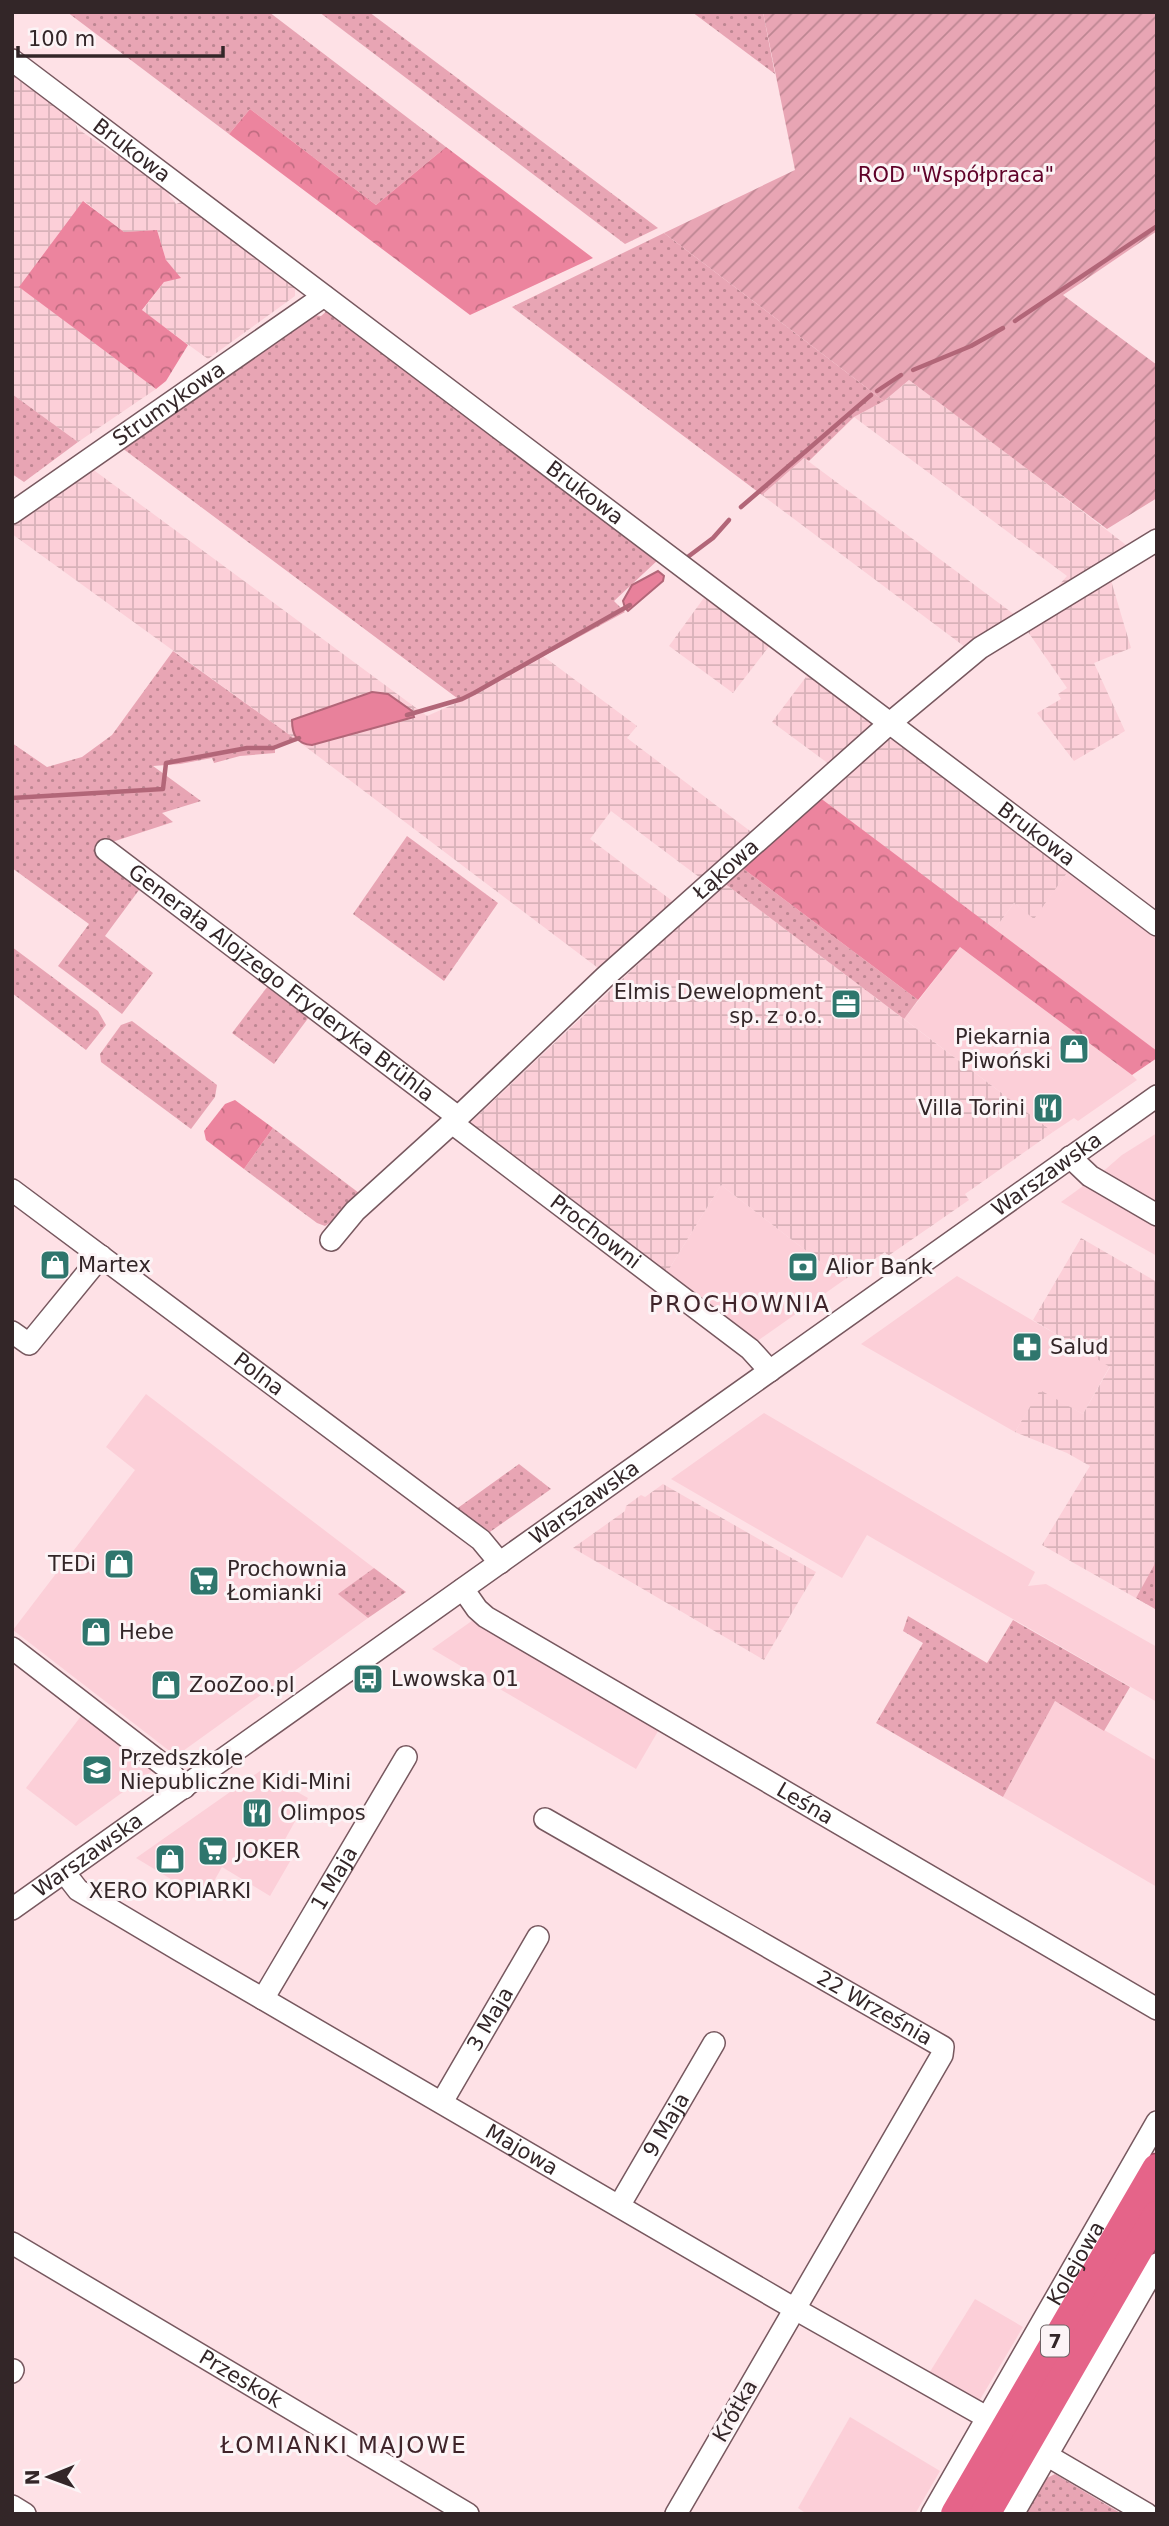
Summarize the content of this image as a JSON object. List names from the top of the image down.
{
  "streets": {
    "highway": ["Kolejowa", "7"],
    "street": [
      "Brukowa",
      "Strumykowa",
      "Łąkowa",
      "Generała Alojzego Fryderyka Brühla",
      "Warszawska",
      "Prochowni",
      "Polna",
      "Leśna",
      "1 Maja",
      "22 Września",
      "3 Maja",
      "9 Maja",
      "Majowa",
      "Przeskok",
      "Krótka"
    ]
  },
  "crossings": [
    ["Brukowa", "Strumykowa"],
    ["Brukowa", "Łąkowa"],
    ["Łąkowa", "Generała Alojzego Fryderyka Brühla"],
    ["Łąkowa", "Prochowni"],
    ["Generała Alojzego Fryderyka Brühla", "Prochowni"],
    ["Warszawska", "Prochowni"],
    ["Warszawska", "Polna"],
    ["Warszawska", "Leśna"],
    ["Warszawska", "Majowa"],
    ["1 Maja", "Majowa"],
    ["22 Września", "Majowa"],
    ["22 Września", "Krótka"],
    ["3 Maja", "Majowa"],
    ["9 Maja", "Majowa"],
    ["Majowa", "Kolejowa"],
    ["Majowa", "Krótka"]
  ],
  "districts": ["PROCHOWNIA", "ŁOMIANKI MAJOWE"],
  "parks": ["ROD \"Współpraca\""],
  "places": {
    "office": ["Elmis Dewelopment sp. z o.o."],
    "shop": [
      "Piekarnia Piwoński",
      "Martex",
      "TEDi",
      "Hebe",
      "ZooZoo.pl",
      "XERO KOPIARKI"
    ],
    "restaurant": ["Villa Torini", "Olimpos"],
    "bank": ["Alior Bank"],
    "pharmacy": ["Salud"],
    "supermarket": ["Prochownia Łomianki", "JOKER"],
    "bus stop": ["Lwowska 01"],
    "school or university": ["Przedszkole Niepubliczne Kidi-Mini"]
  },
  "scale_bar": "100 m",
  "north": "left"
}
